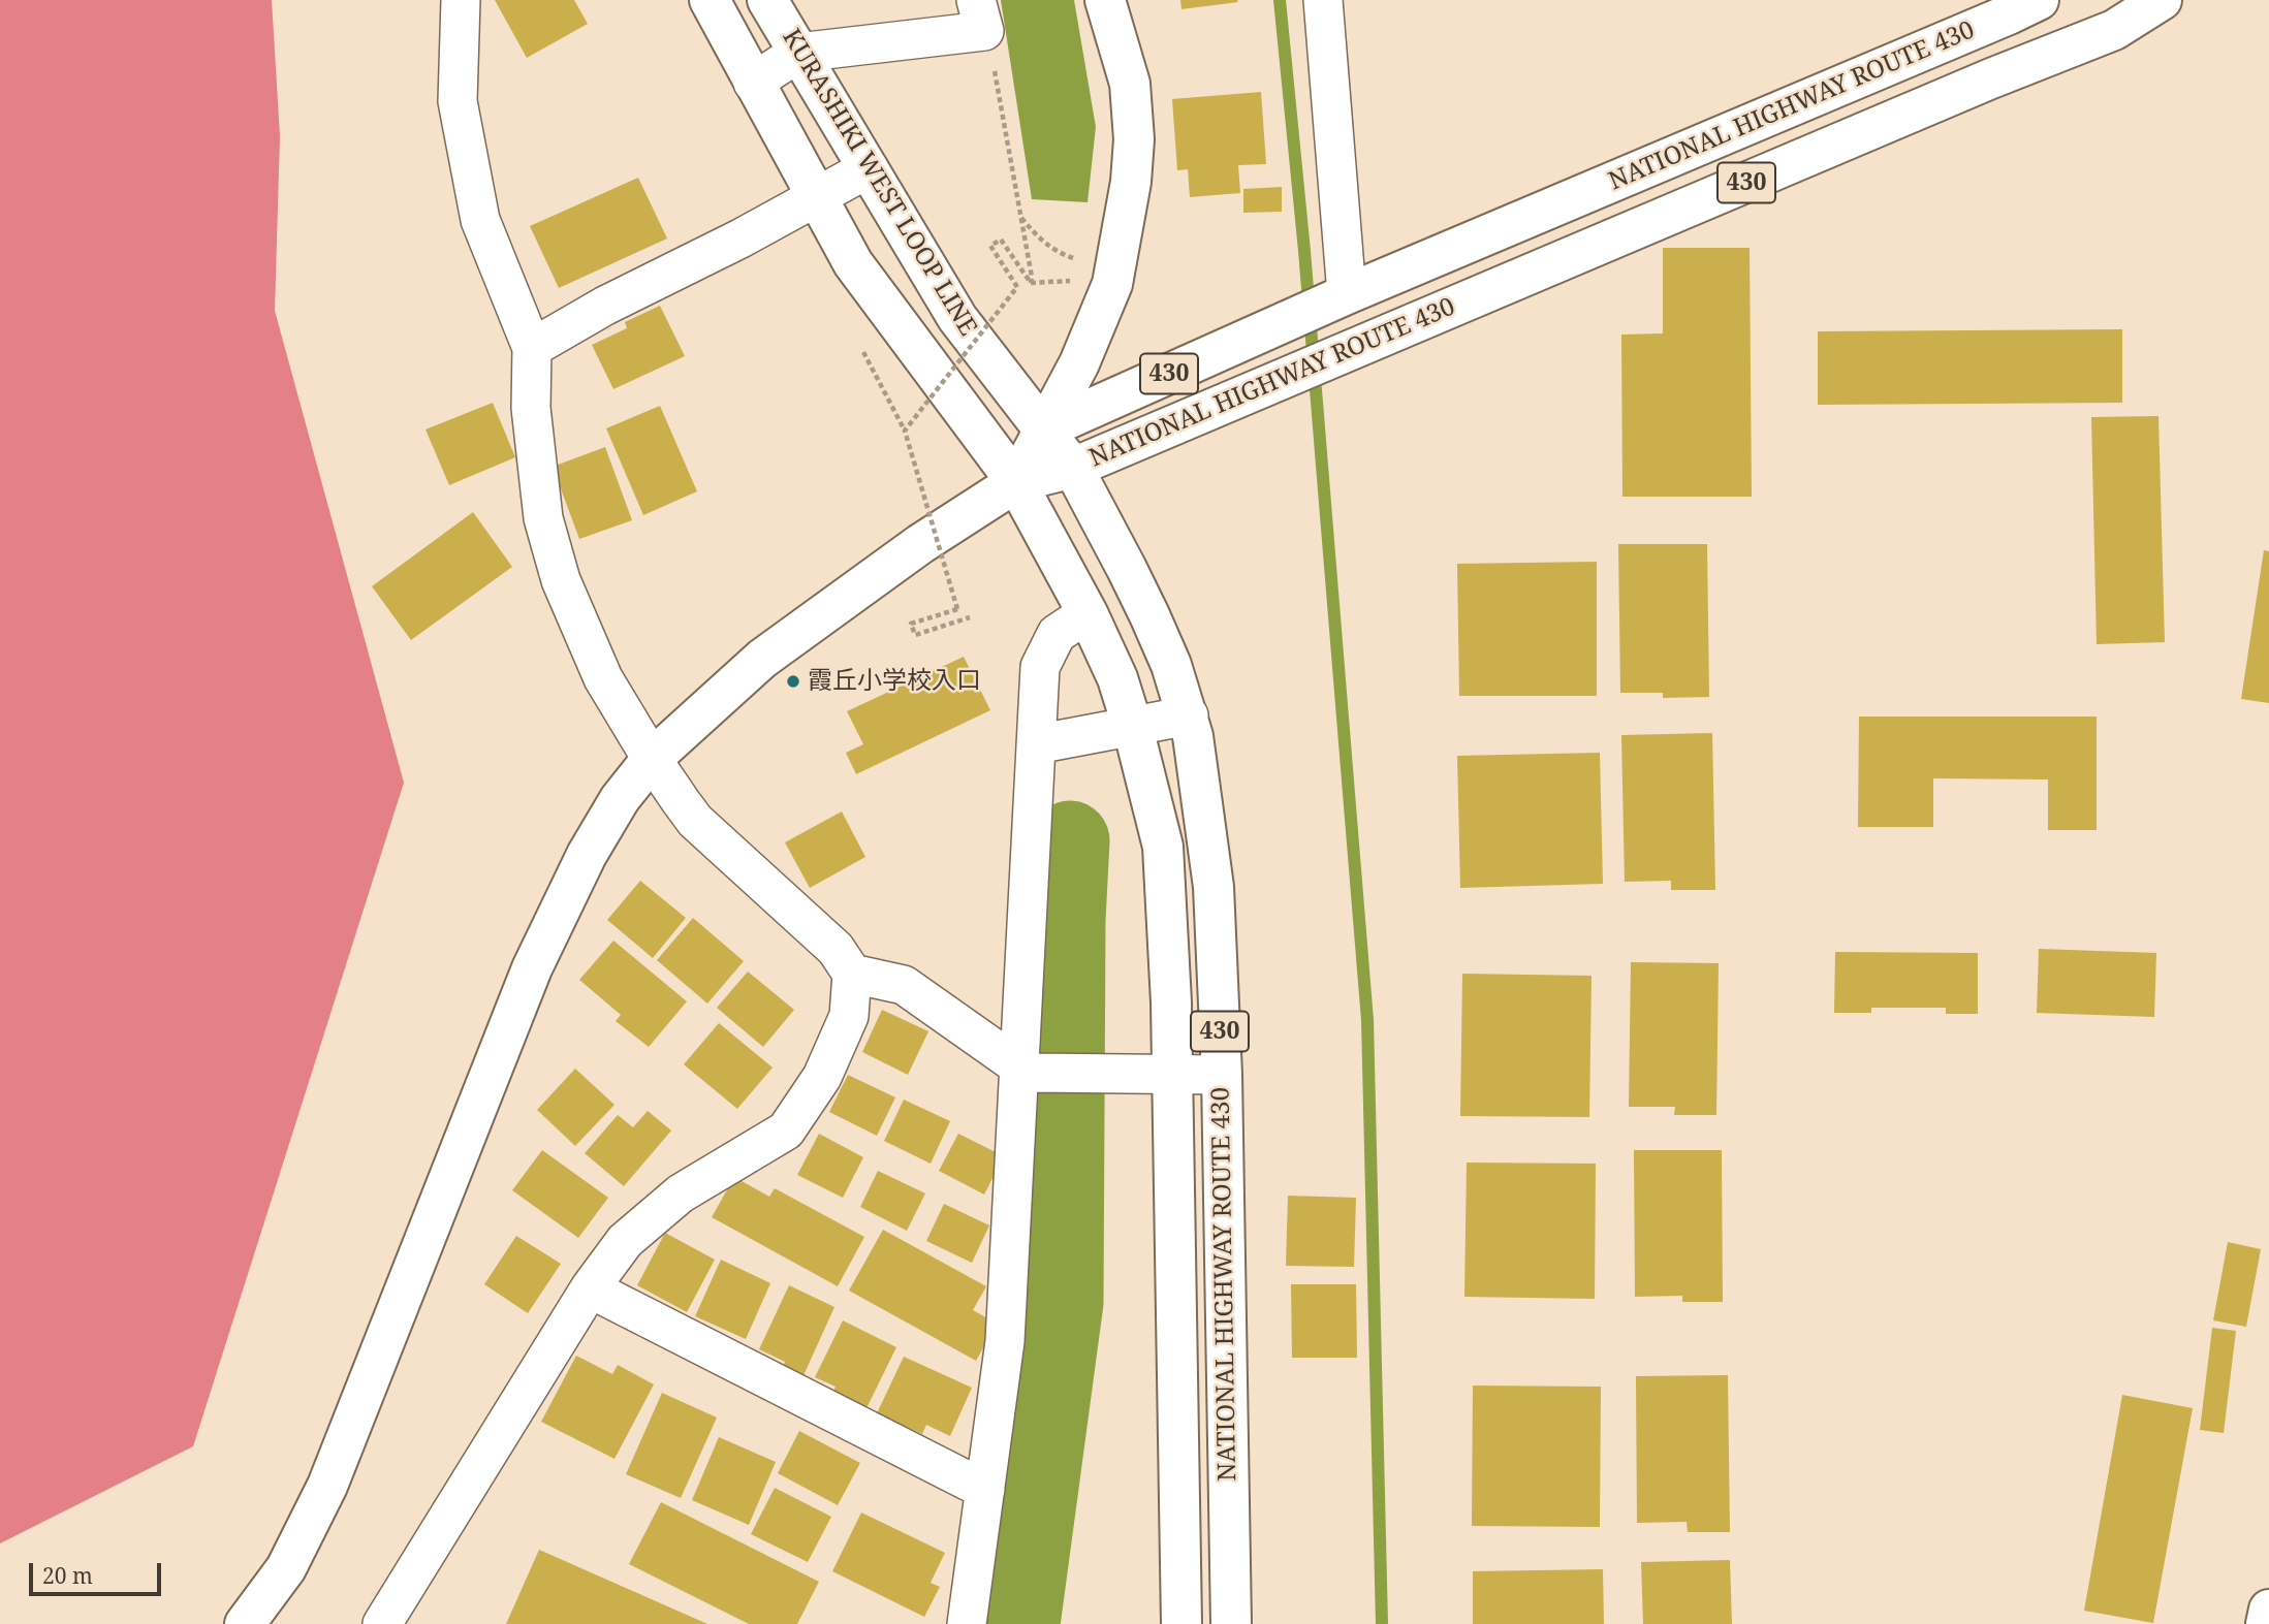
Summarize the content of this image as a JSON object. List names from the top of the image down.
{
  "streets": {
    "main road": ["NATIONAL HIGHWAY ROUTE 430", "KURASHIKI WEST LOOP LINE", "430"]
  },
  "crossings": [
    ["NATIONAL HIGHWAY ROUTE 430", "KURASHIKI WEST LOOP LINE"]
  ],
  "places": ["霞丘小学校入口"],
  "scale_bar": "20 m"
}
